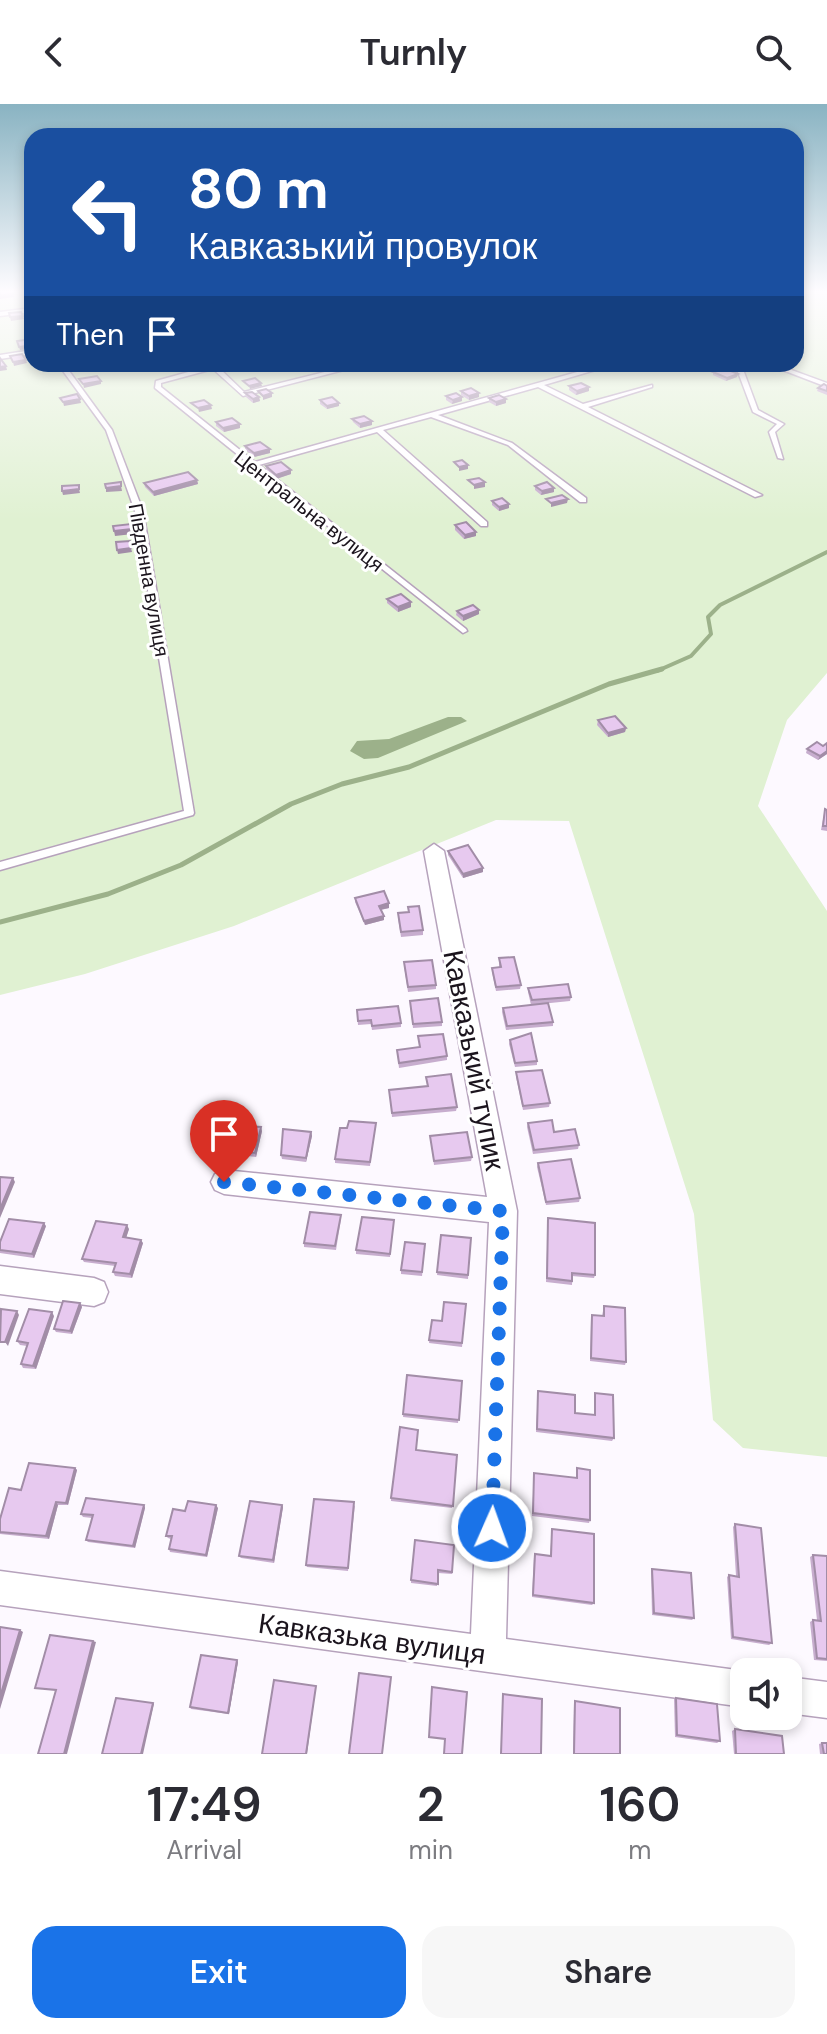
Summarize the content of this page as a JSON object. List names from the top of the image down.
{
  "streets": {
    "street": ["Кавказький тупик", "Кавказька вулиця"],
    "lane": ["Центральна вулиця", "Південна вулиця"]
  },
  "crossings": [
    ["Кавказький тупик", "Кавказька вулиця"]
  ],
  "page": {
    "header": "Turnly",
    "turn": ["80 m", "Кавказький провулок"],
    "then": "Then",
    "eta": [
      "17:49",
      "Arrival",
      "2",
      "min",
      "160",
      "m"
    ],
    "buttons": ["Exit", "Share"]
  }
}
